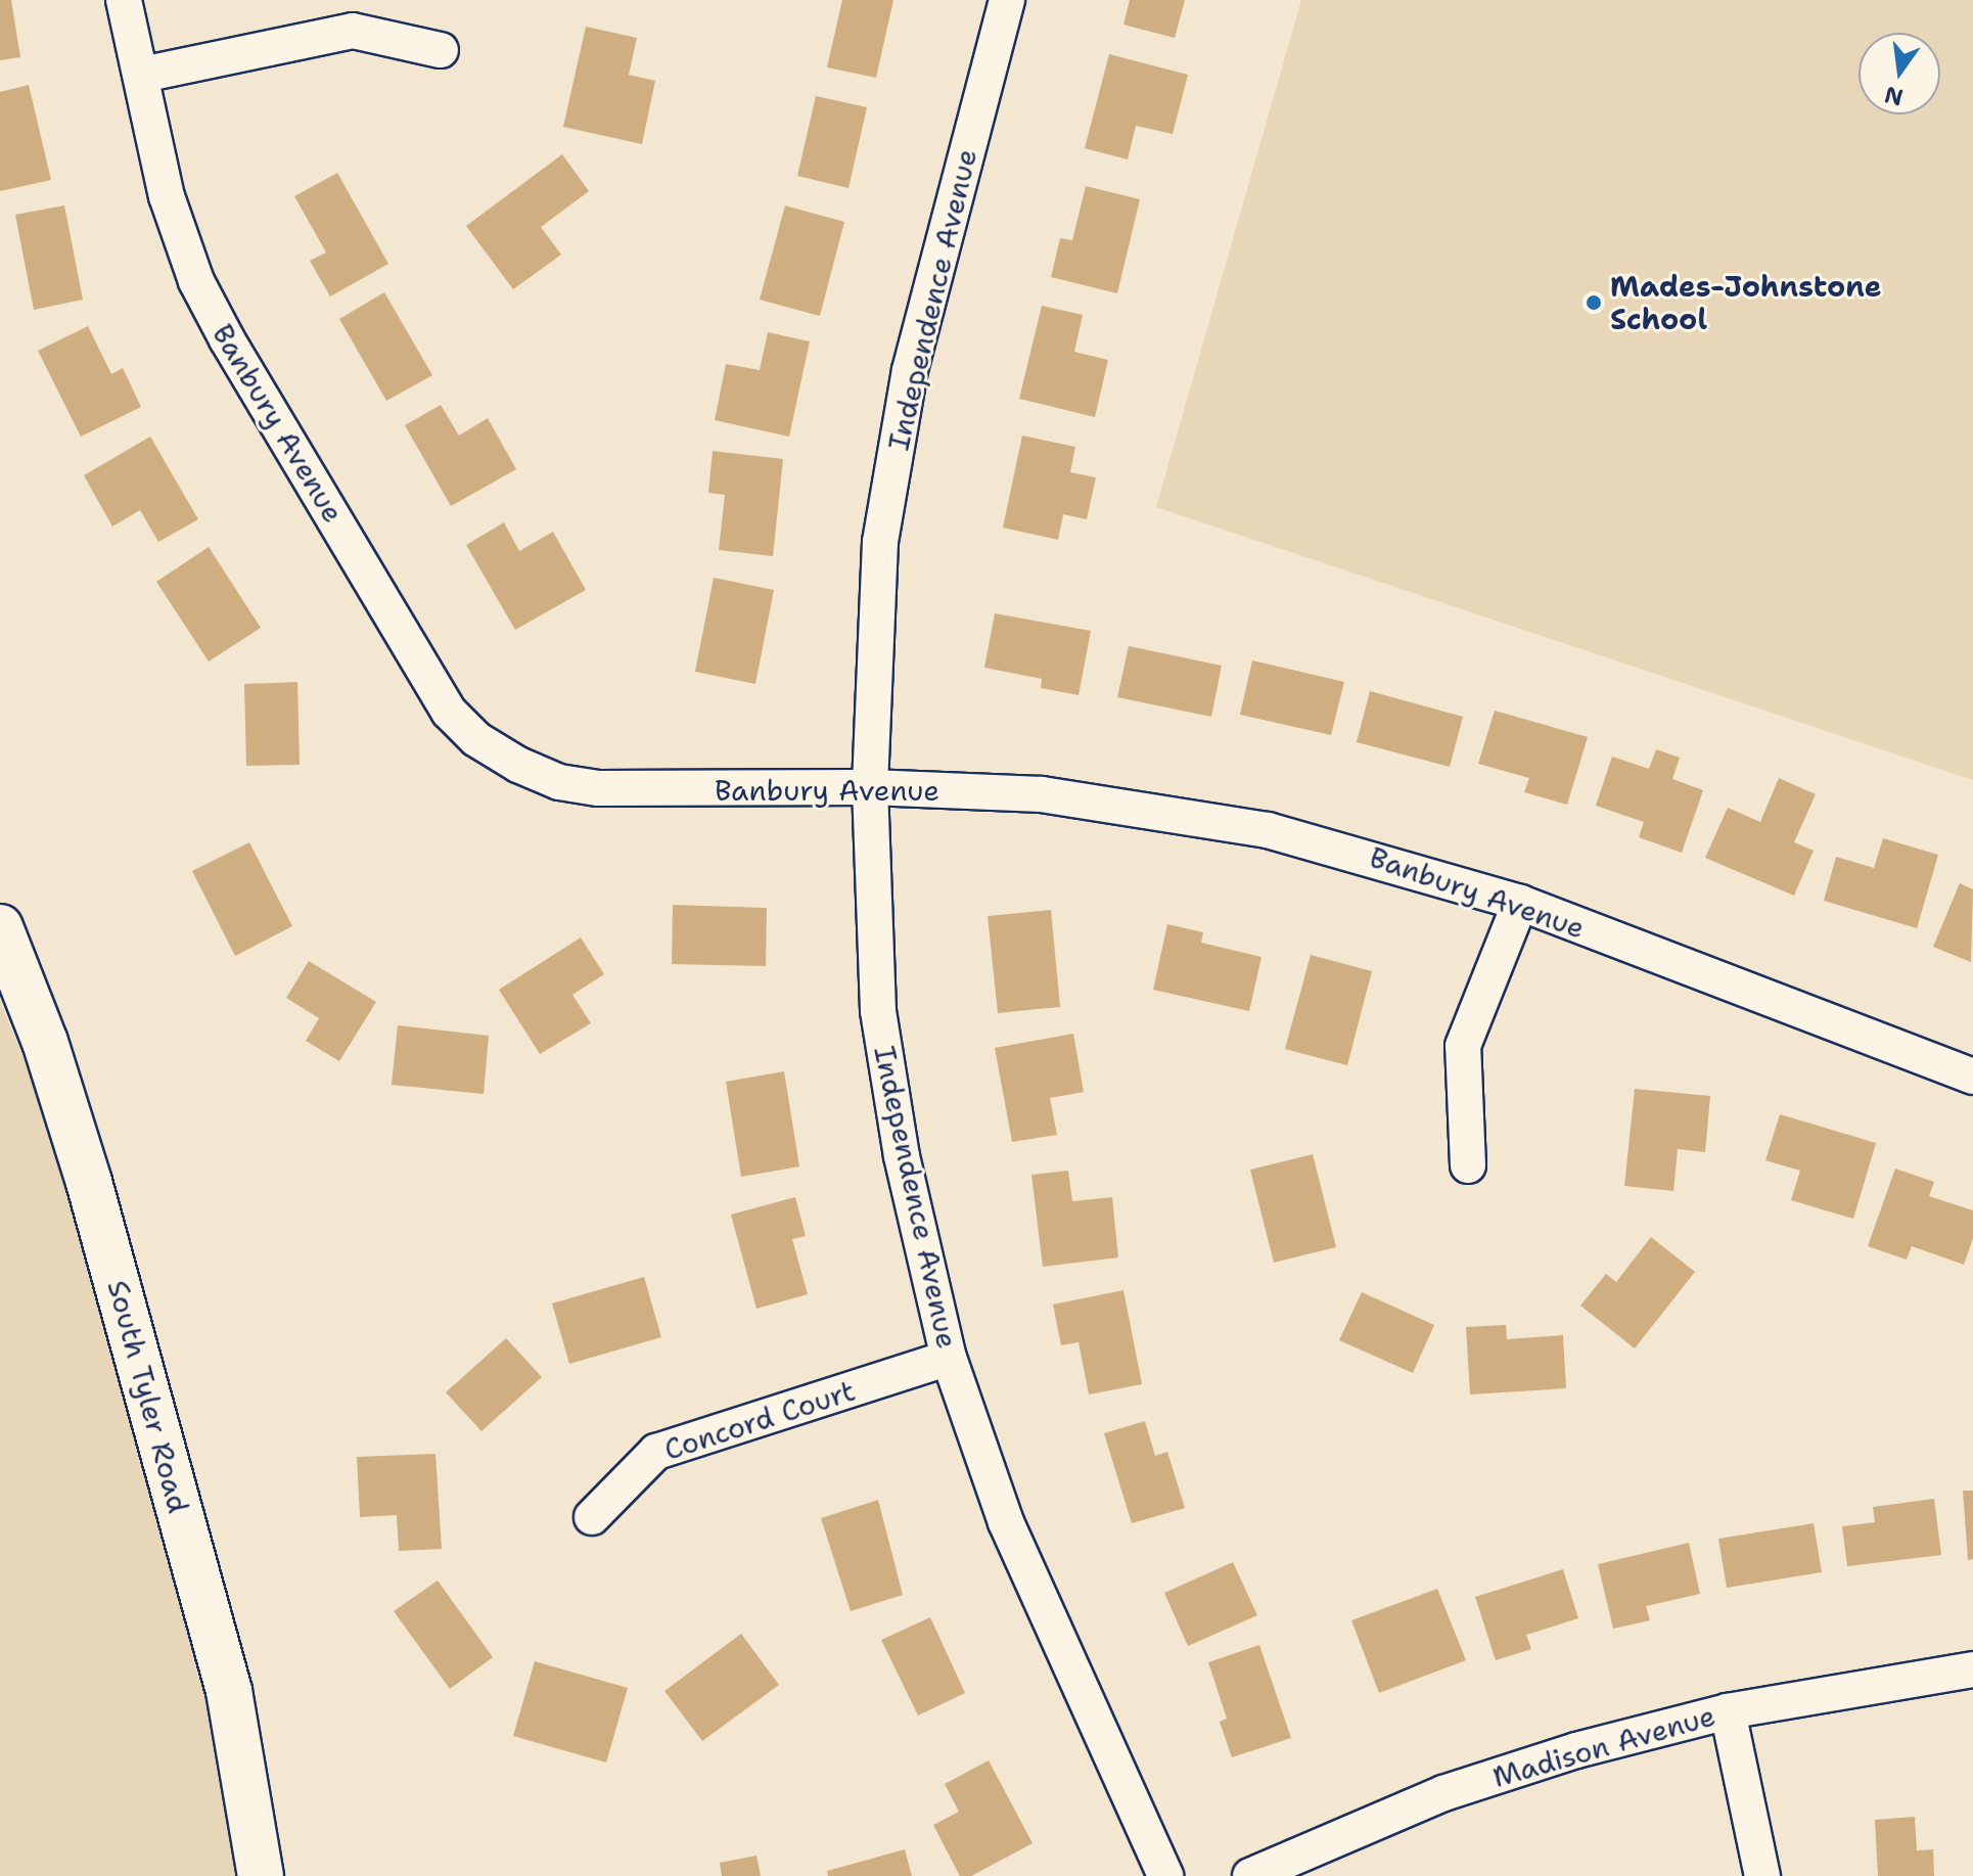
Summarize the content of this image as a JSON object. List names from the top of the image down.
{
  "streets": {
    "street": [
      "Independence Avenue",
      "Banbury Avenue",
      "South Tyler Road",
      "Concord Court",
      "Madison Avenue"
    ]
  },
  "crossings": [
    ["Independence Avenue", "Banbury Avenue"],
    ["Independence Avenue", "Concord Court"]
  ],
  "places": ["Mades-Johnstone School"],
  "north": "bottom"
}
